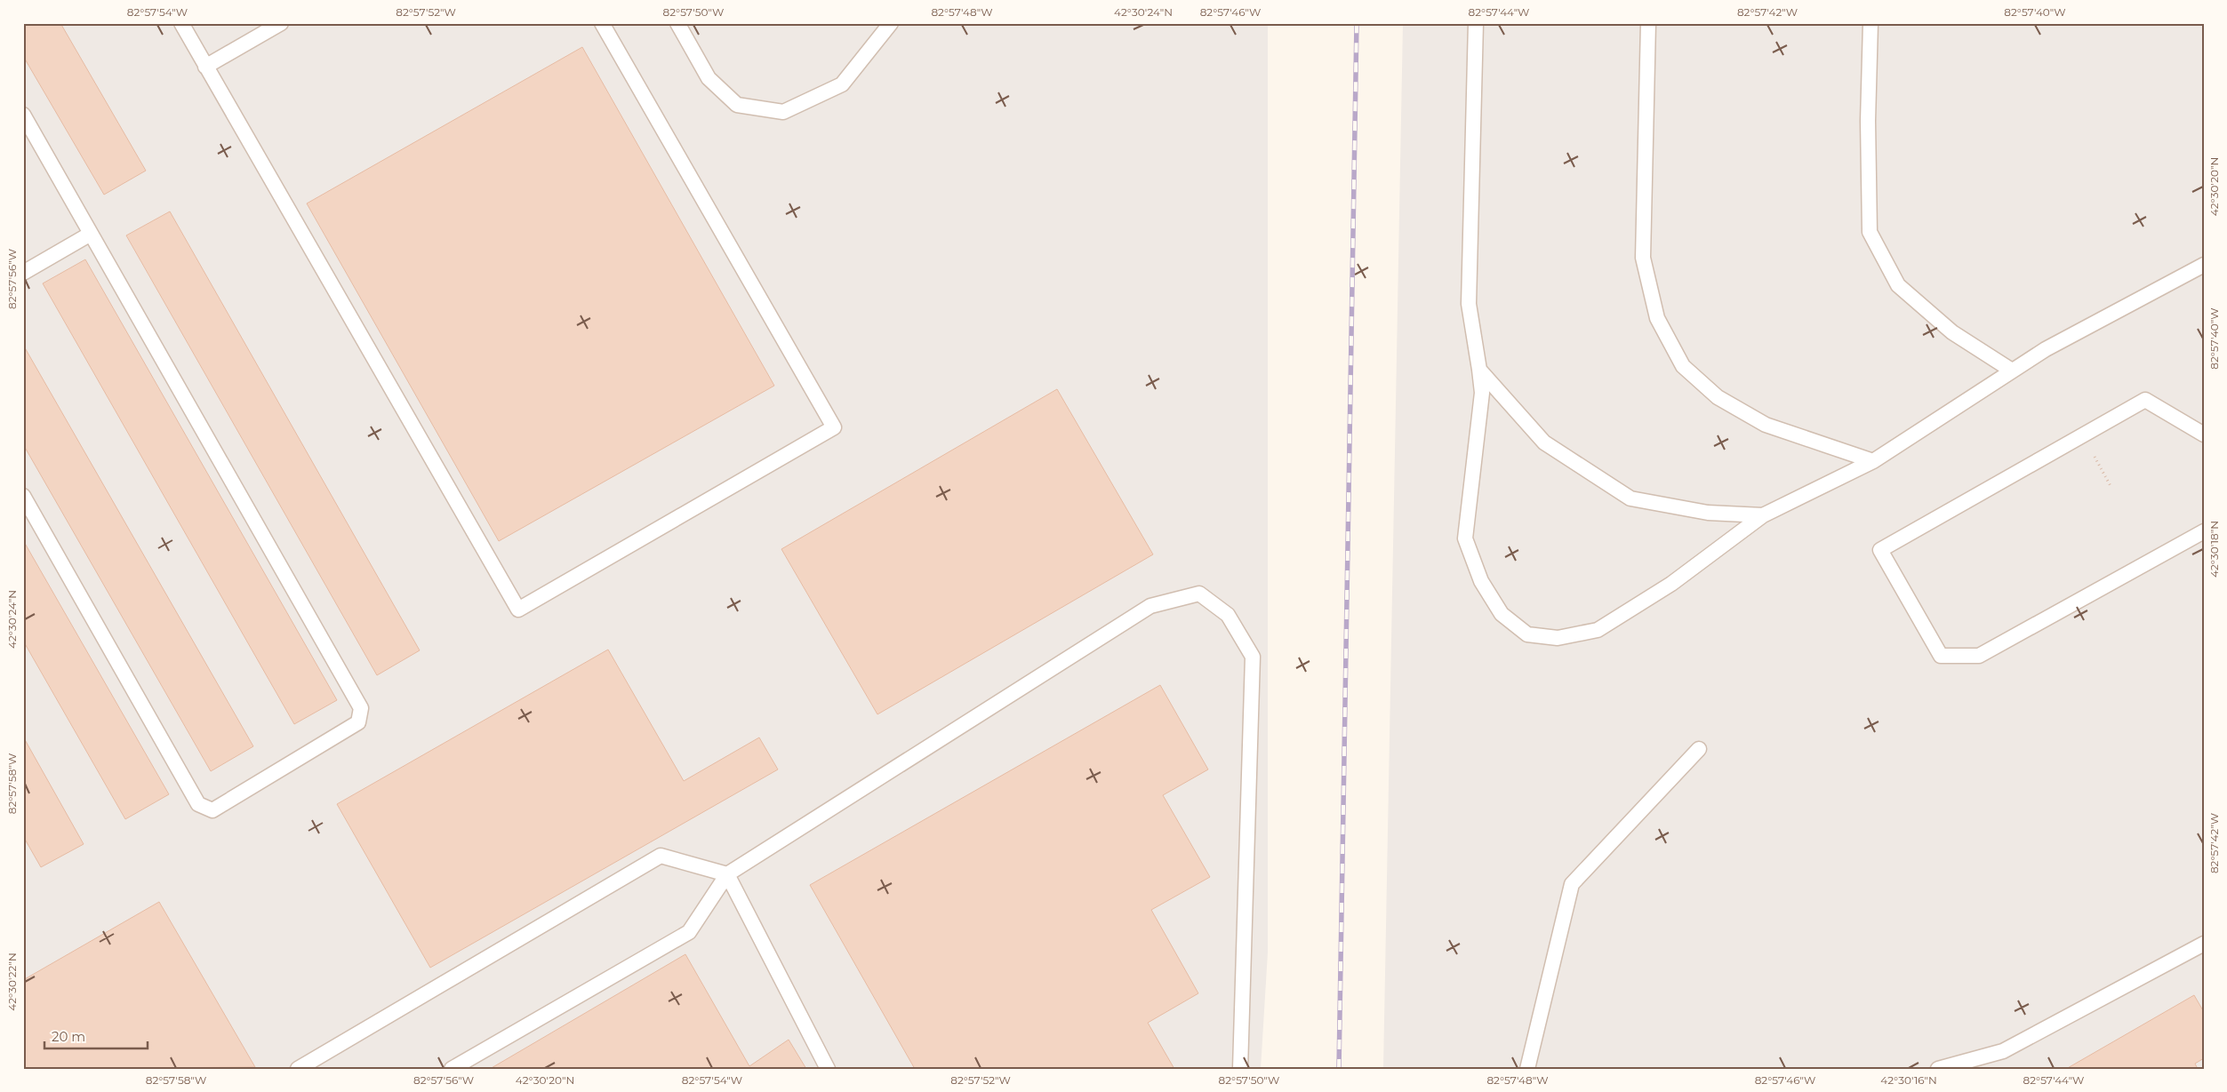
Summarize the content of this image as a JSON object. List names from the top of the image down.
{
  "scale_bar": "20 m",
  "coordinates": [
    "82°57'54\"W",
    "82°57'52\"W",
    "82°57'50\"W",
    "82°57'48\"W",
    "42°30'24\"N",
    "82°57'46\"W",
    "82°57'44\"W",
    "82°57'42\"W",
    "82°57'40\"W",
    "42°30'20\"N",
    "82°57'56\"W",
    "42°30'18\"N",
    "82°57'58\"W",
    "42°30'22\"N",
    "42°30'16\"N"
  ]
}
